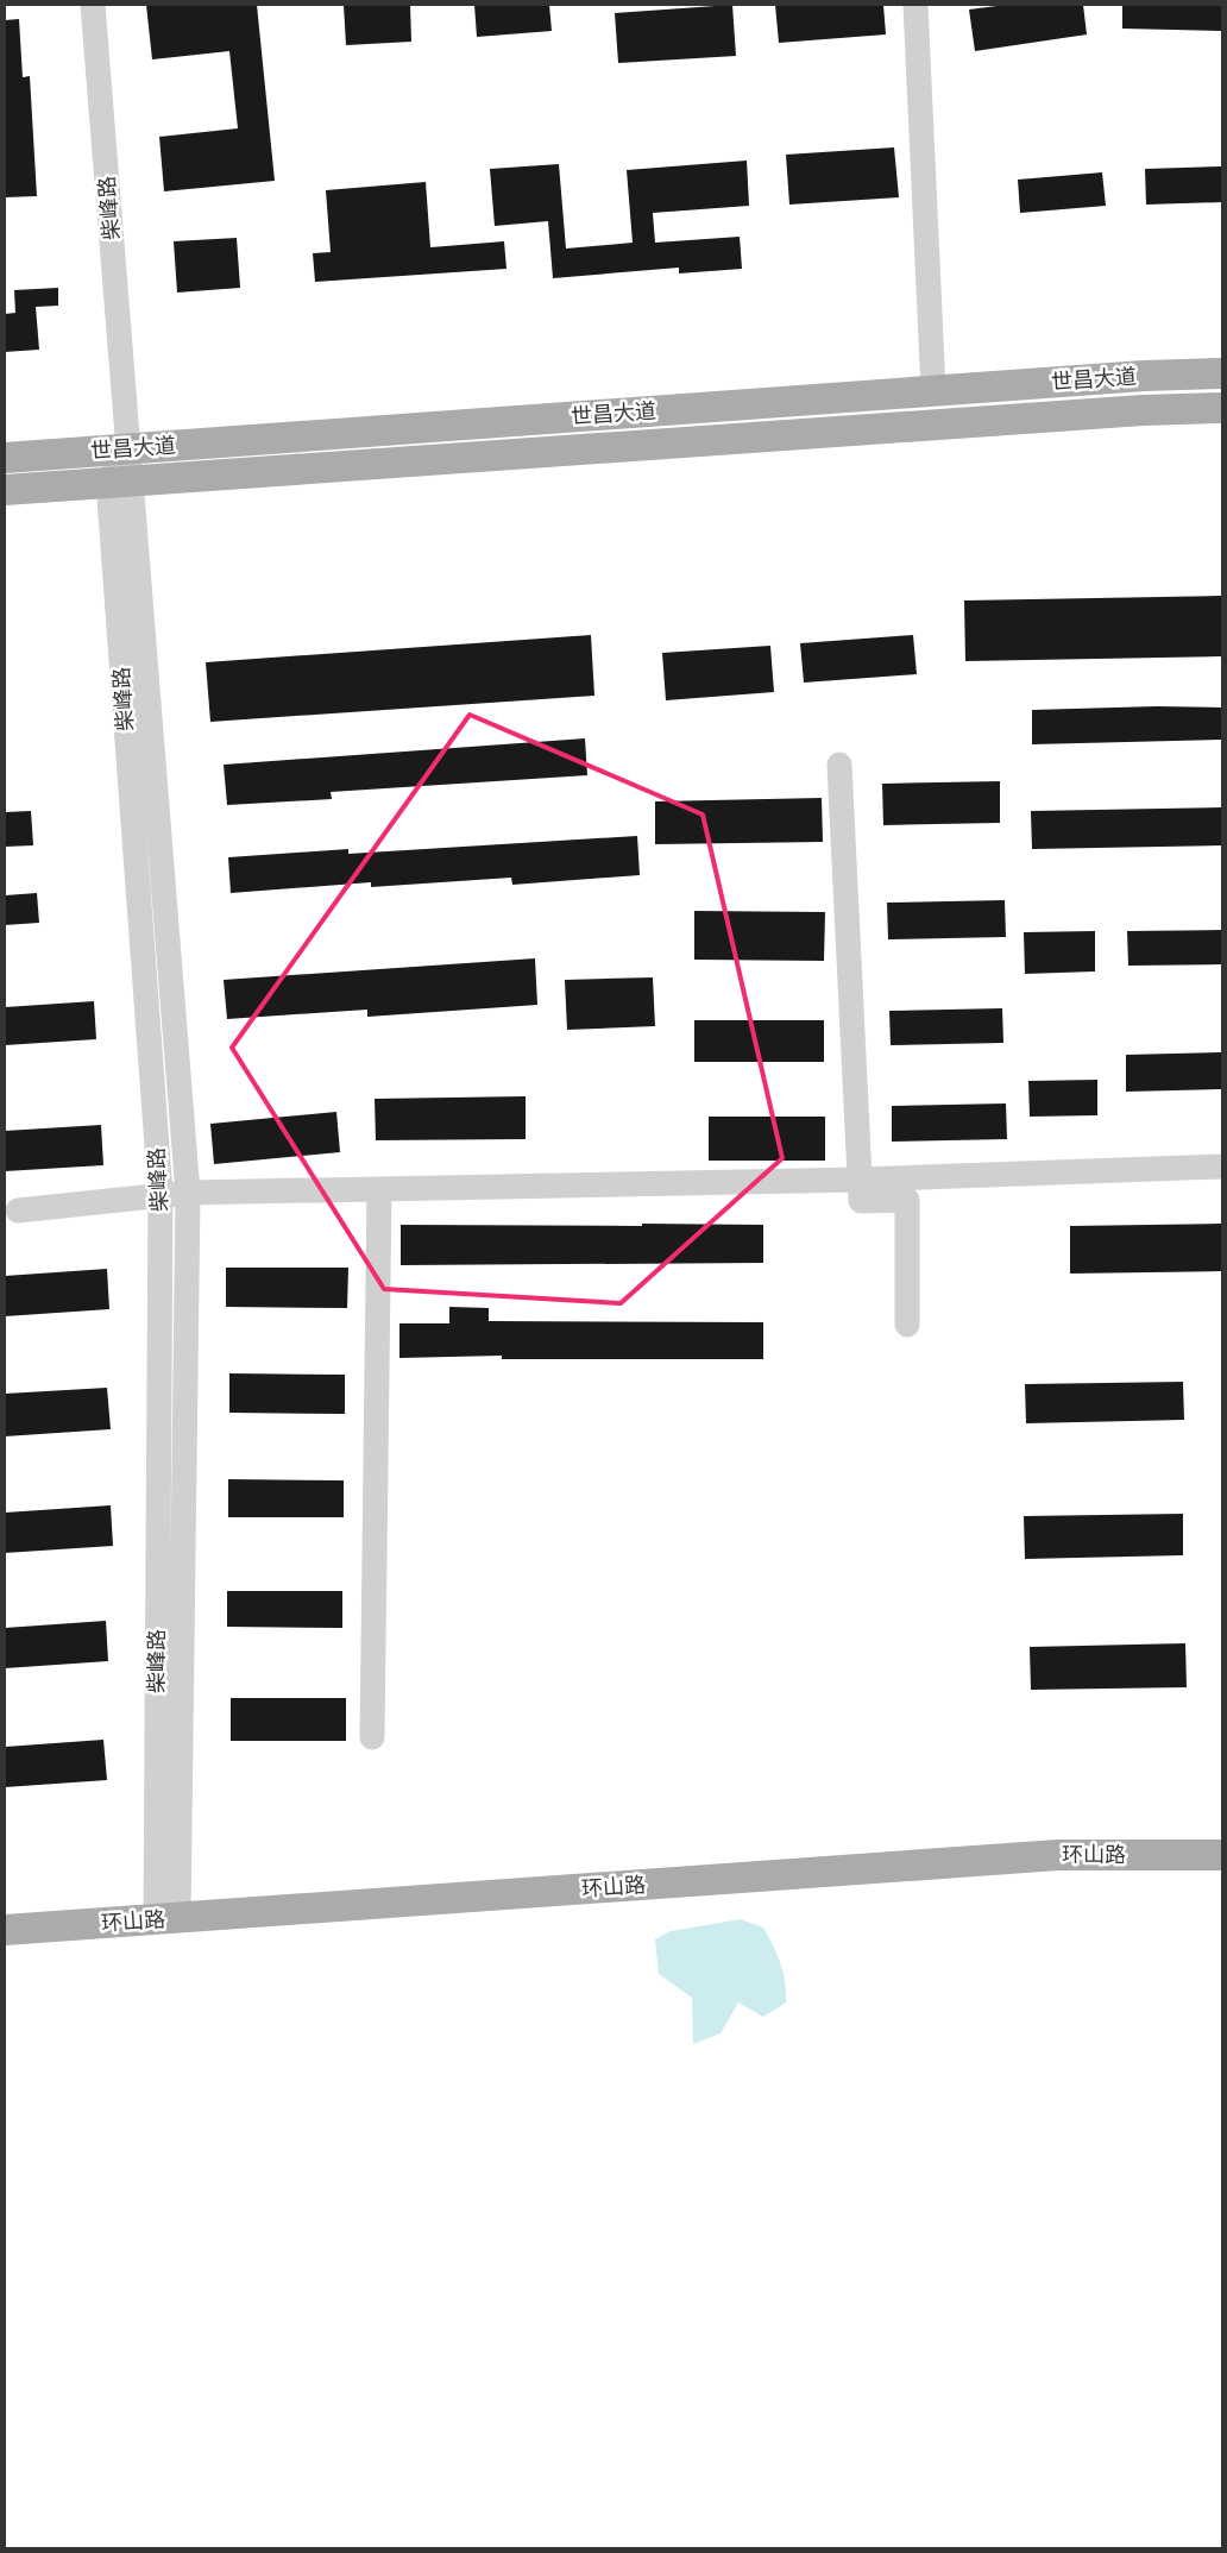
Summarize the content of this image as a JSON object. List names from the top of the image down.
{
  "streets": {
    "main road": ["世昌大道", "环山路"],
    "street": ["柴峰路"]
  },
  "crossings": [
    ["柴峰路", "世昌大道"],
    ["柴峰路", "环山路"]
  ]
}
